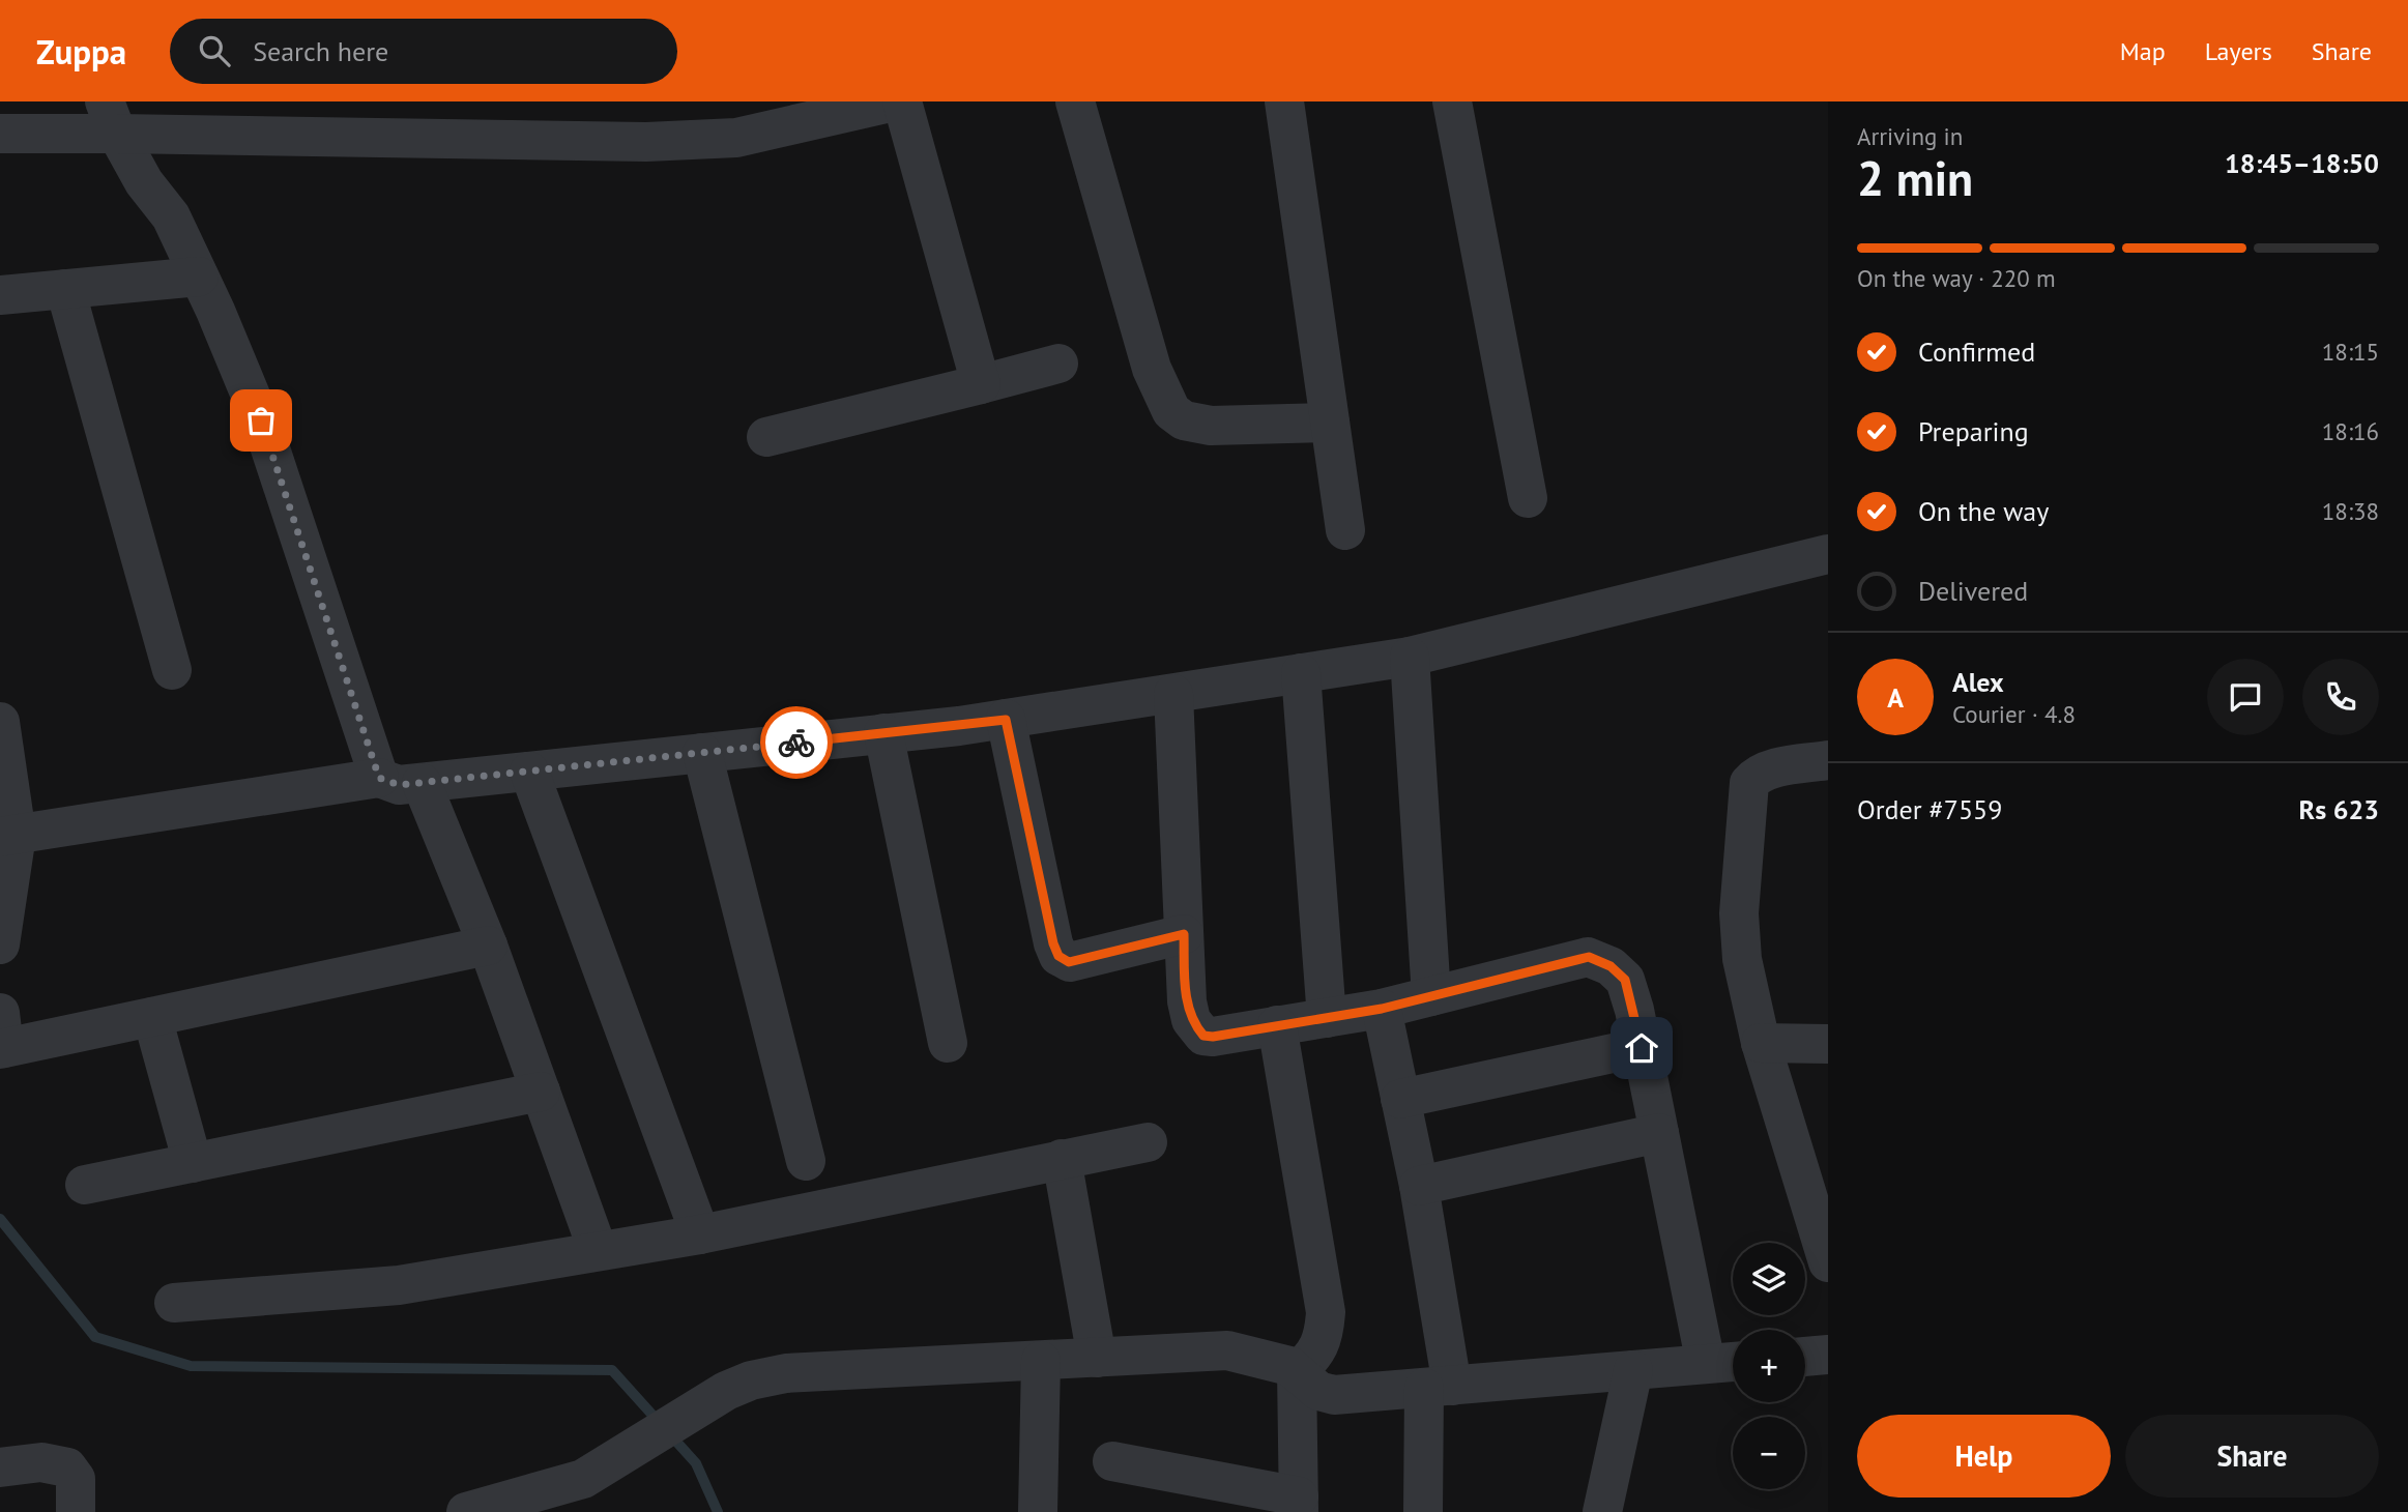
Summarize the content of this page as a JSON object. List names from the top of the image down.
{
  "page": {
    "header": "Zuppa",
    "search": "Search here",
    "nav": ["Map", "Layers", "Share"],
    "heading": ["2 min", "Arriving in", "18:45–18:50"],
    "panel": [
      "Alex",
      "Courier · 4.8",
      "Order #7559",
      "Rs 623"
    ],
    "bar": "On the way · 220 m",
    "list": [
      ["Confirmed", "18:15"],
      ["Preparing", "18:16"],
      ["On the way", "18:38"],
      "Delivered"
    ],
    "round": "A",
    "map_buttons": ["+", "−"],
    "buttons": ["Help", "Share"]
  }
}
